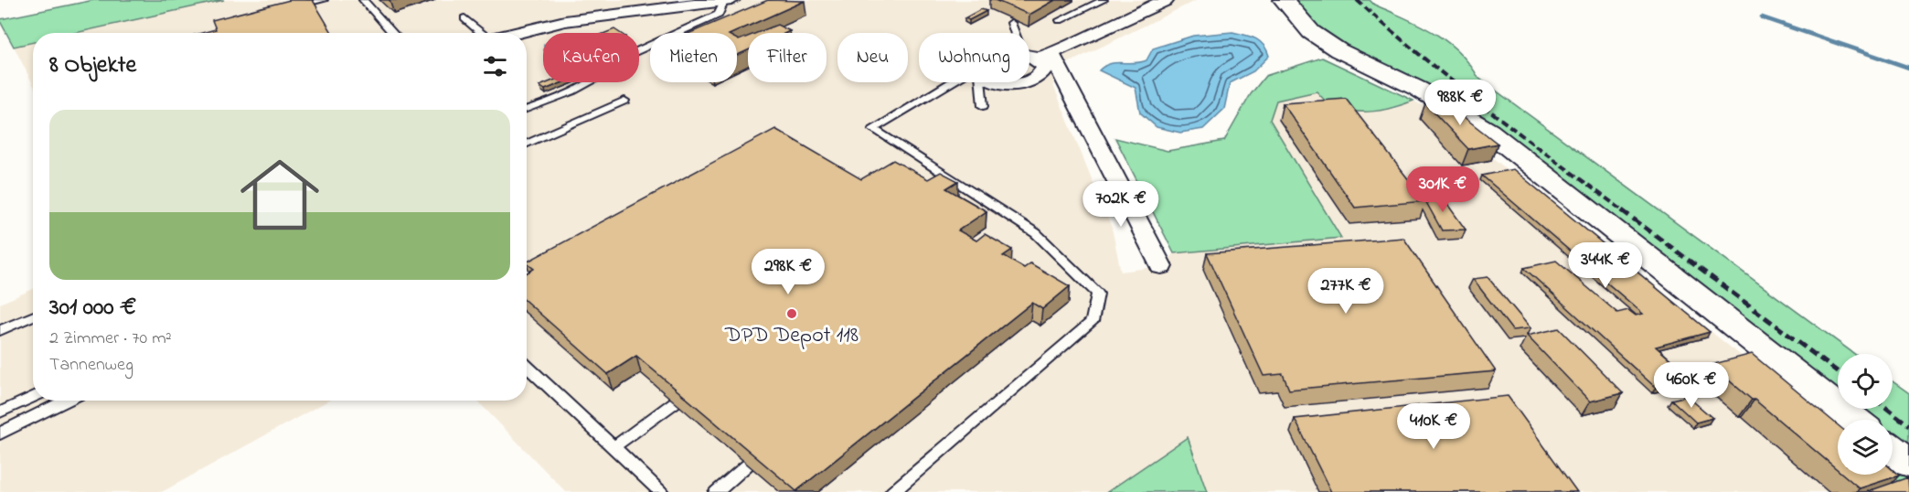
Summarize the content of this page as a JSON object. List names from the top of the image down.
{
  "places": ["DPD Depot 118"],
  "page": {
    "chip": [
      "Kaufen",
      "Mieten",
      "Filter",
      "Neu",
      "Wohnung"
    ],
    "heading": "8 Objekte",
    "price": [
      "988K €",
      "301K €",
      "702K €",
      "344K €",
      "298K €",
      "277K €",
      "460K €",
      "410K €"
    ],
    "list": [
      {
        "name": "301 000 €",
        "note": "2 Zimmer · 70 m² · Tannenweg"
      }
    ]
  }
}
